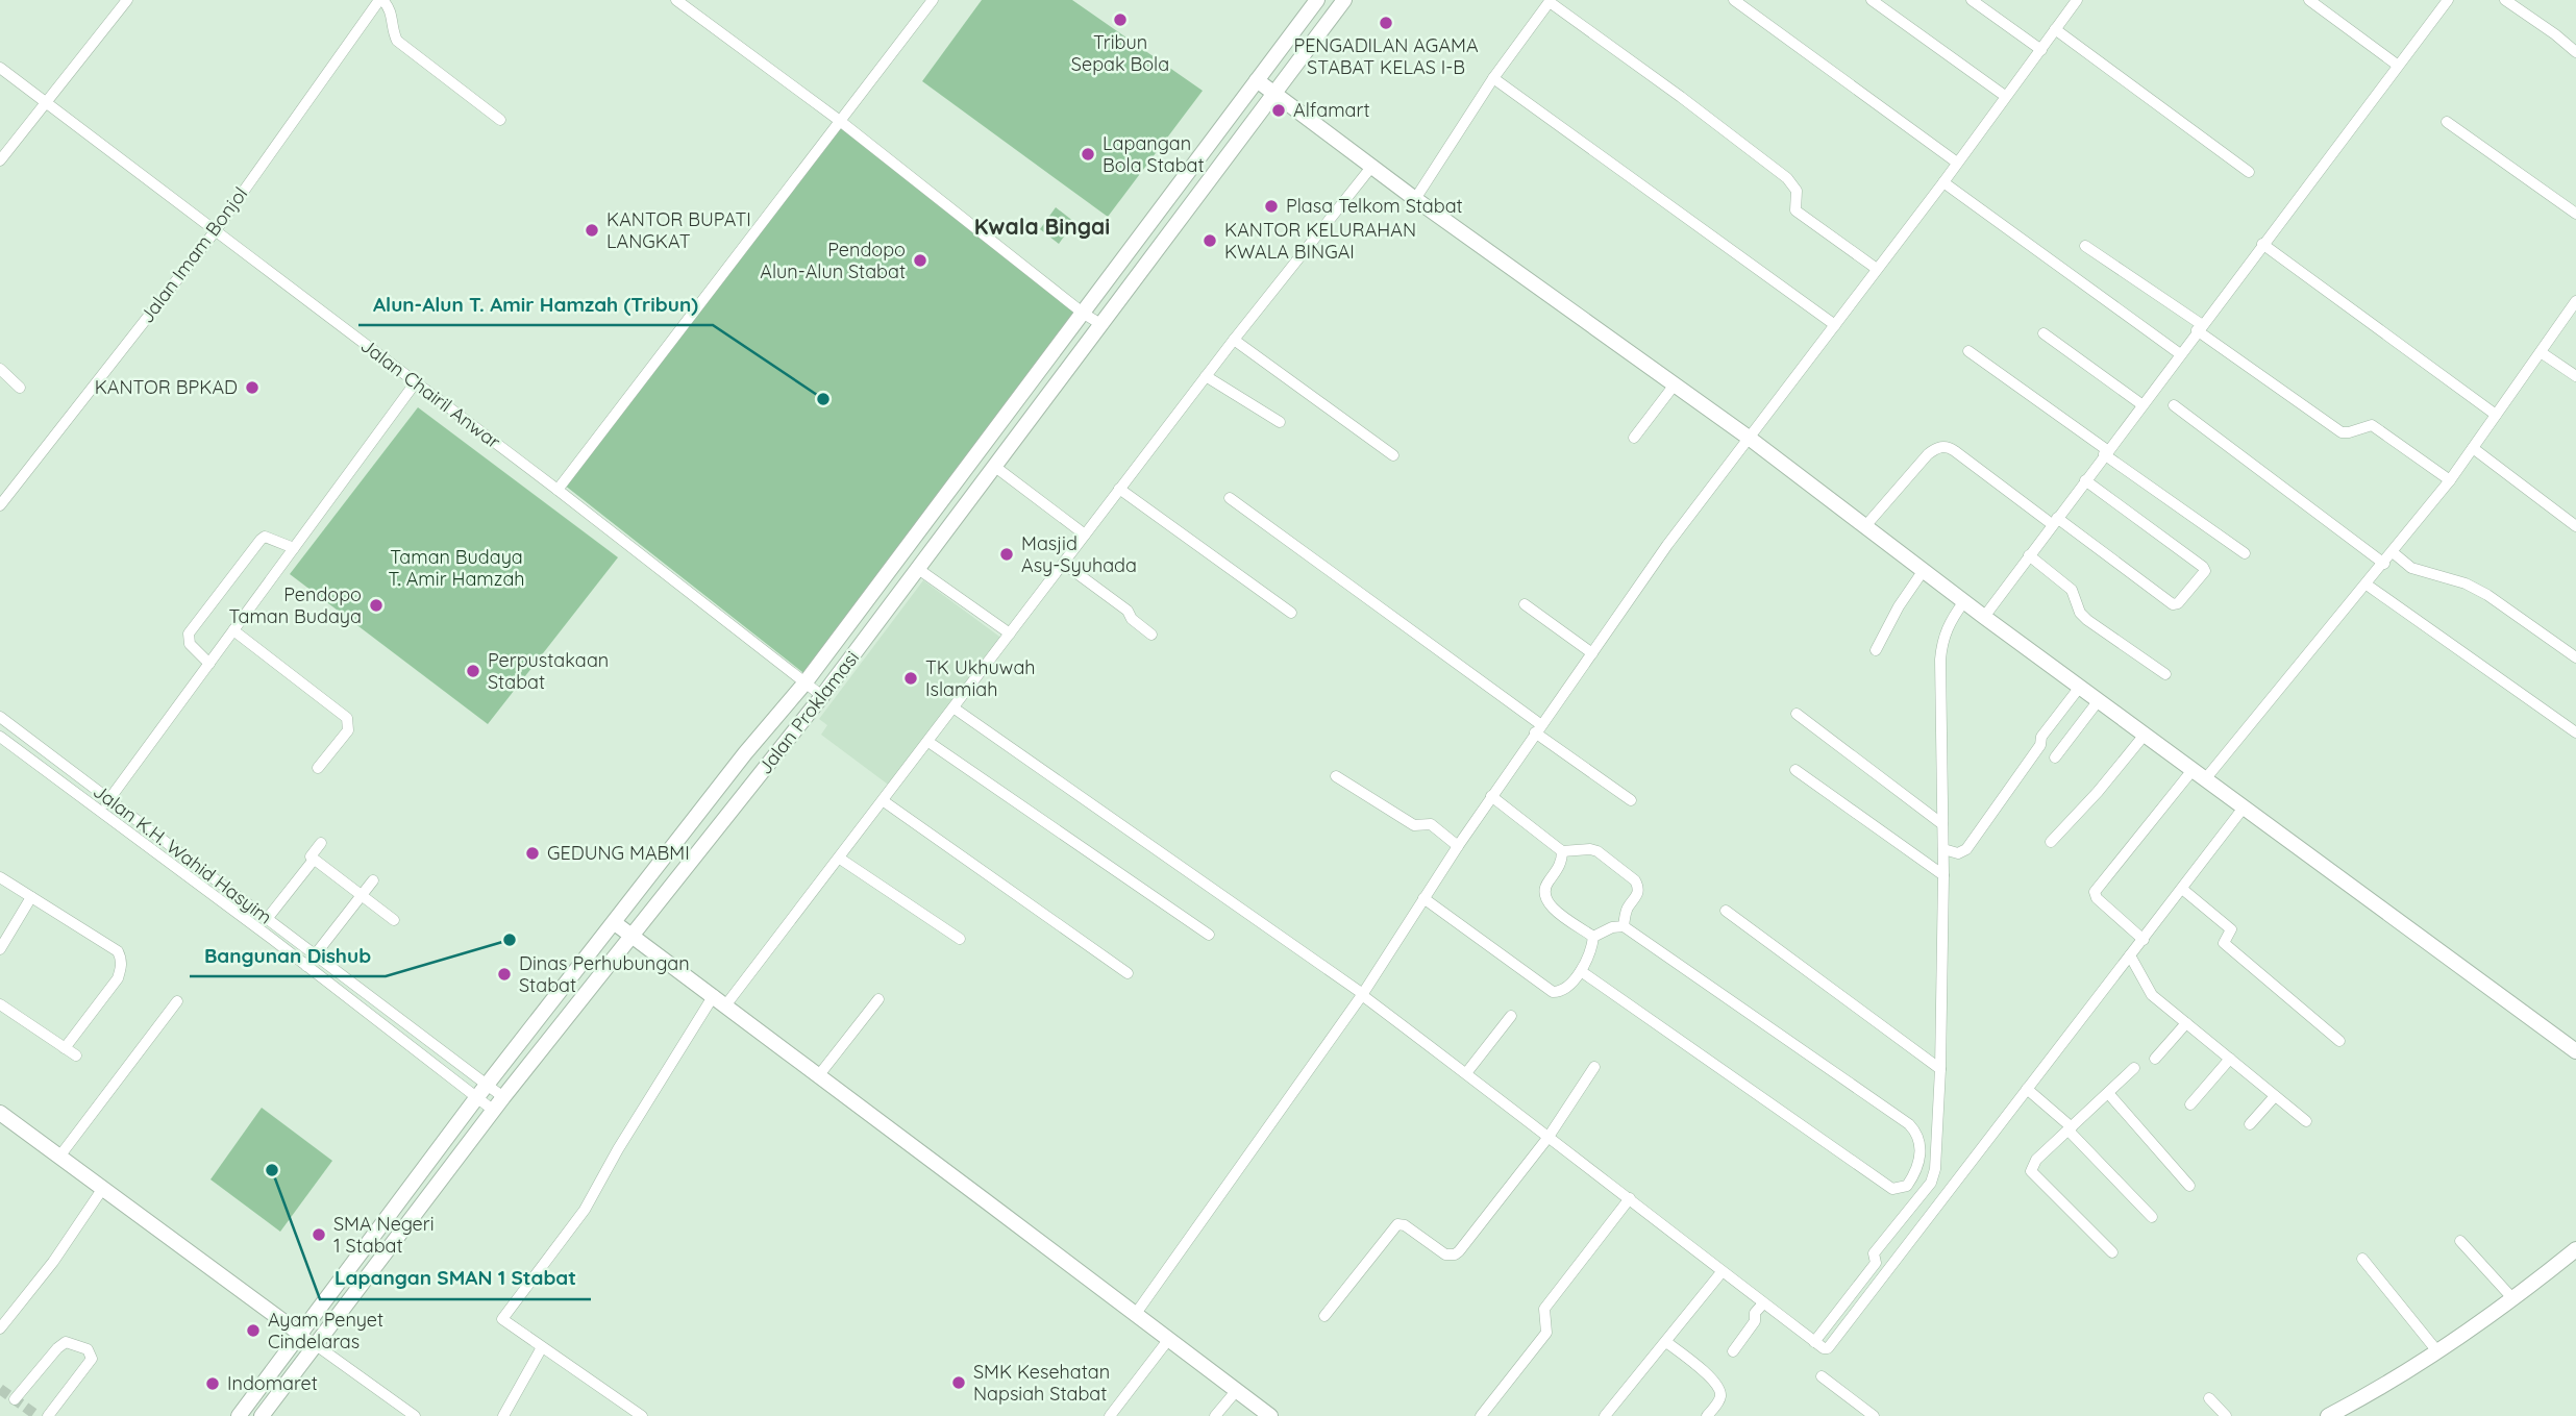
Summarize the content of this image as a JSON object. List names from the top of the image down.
{
  "streets": {
    "street": [
      "Jalan Imam Bonjol",
      "Jalan Chairil Anwar",
      "Jalan Proklamasi",
      "Jalan K.H. Wahid Hasyim"
    ]
  },
  "crossings": [
    ["Jalan Imam Bonjol", "Jalan Chairil Anwar"],
    ["Jalan Chairil Anwar", "Jalan Proklamasi"],
    ["Jalan Proklamasi", "Jalan K.H. Wahid Hasyim"]
  ],
  "districts": ["Kwala Bingai"],
  "parks": ["Taman Budaya T. Amir Hamzah"],
  "places": [
    "Tribun Sepak Bola",
    "PENGADILAN AGAMA STABAT KELAS I-B",
    "Alfamart",
    "Lapangan Bola Stabat",
    "Plasa Telkom Stabat",
    "KANTOR BUPATI LANGKAT",
    "KANTOR KELURAHAN KWALA BINGAI",
    "Pendopo Alun-Alun Stabat",
    "KANTOR BPKAD",
    "Alun-Alun T. Amir Hamzah (Tribun)",
    "Masjid Asy-Syuhada",
    "Pendopo Taman Budaya",
    "Perpustakaan Stabat",
    "TK Ukhuwah Islamiah",
    "GEDUNG MABMI",
    "Bangunan Dishub",
    "Dinas Perhubungan Stabat",
    "Lapangan SMAN 1 Stabat",
    "SMA Negeri 1 Stabat",
    "Ayam Penyet Cindelaras",
    "SMK Kesehatan Napsiah Stabat",
    "Indomaret"
  ]
}
